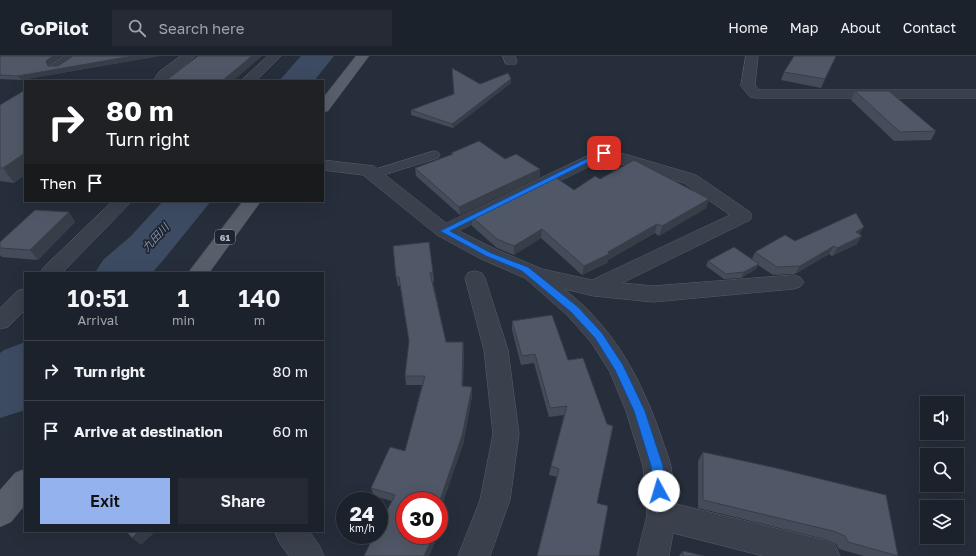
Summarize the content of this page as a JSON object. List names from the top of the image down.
{
  "streets": {
    "main road": ["61"]
  },
  "water": ["九田川"],
  "page": {
    "header": "GoPilot",
    "search": "Search here",
    "nav": [
      "Home",
      "Map",
      "About",
      "Contact"
    ],
    "turn": ["80 m", "Turn right"],
    "then": "Then",
    "eta": [
      "10:51",
      "Arrival",
      "1",
      "min",
      "140",
      "m"
    ],
    "list": [
      {
        "name": "Turn right",
        "value": "80 m"
      },
      {
        "name": "Arrive at destination",
        "value": "60 m"
      }
    ],
    "buttons": ["Exit", "Share"],
    "speed": "24 km/h",
    "limit": "30"
  }
}
